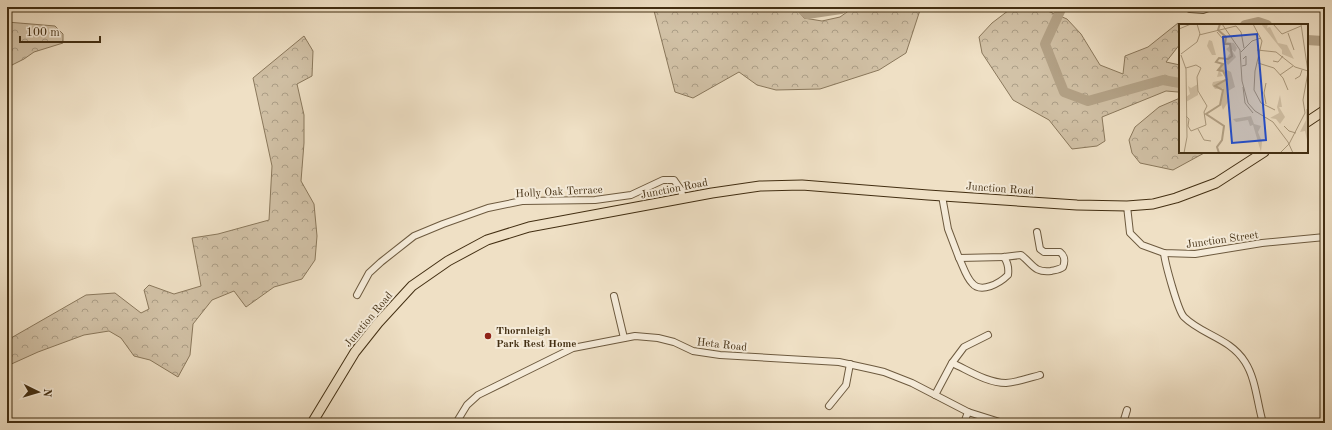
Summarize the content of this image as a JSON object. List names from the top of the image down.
{
  "streets": {
    "highway": ["Junction Road"],
    "street": ["Holly Oak Terrace", "Junction Street", "Heta Road"]
  },
  "crossings": [
    ["Junction Road", "Holly Oak Terrace"],
    ["Junction Road", "Junction Street"]
  ],
  "places": ["Thornleigh Park Rest Home"],
  "scale_bar": "100 m",
  "north": "right"
}
